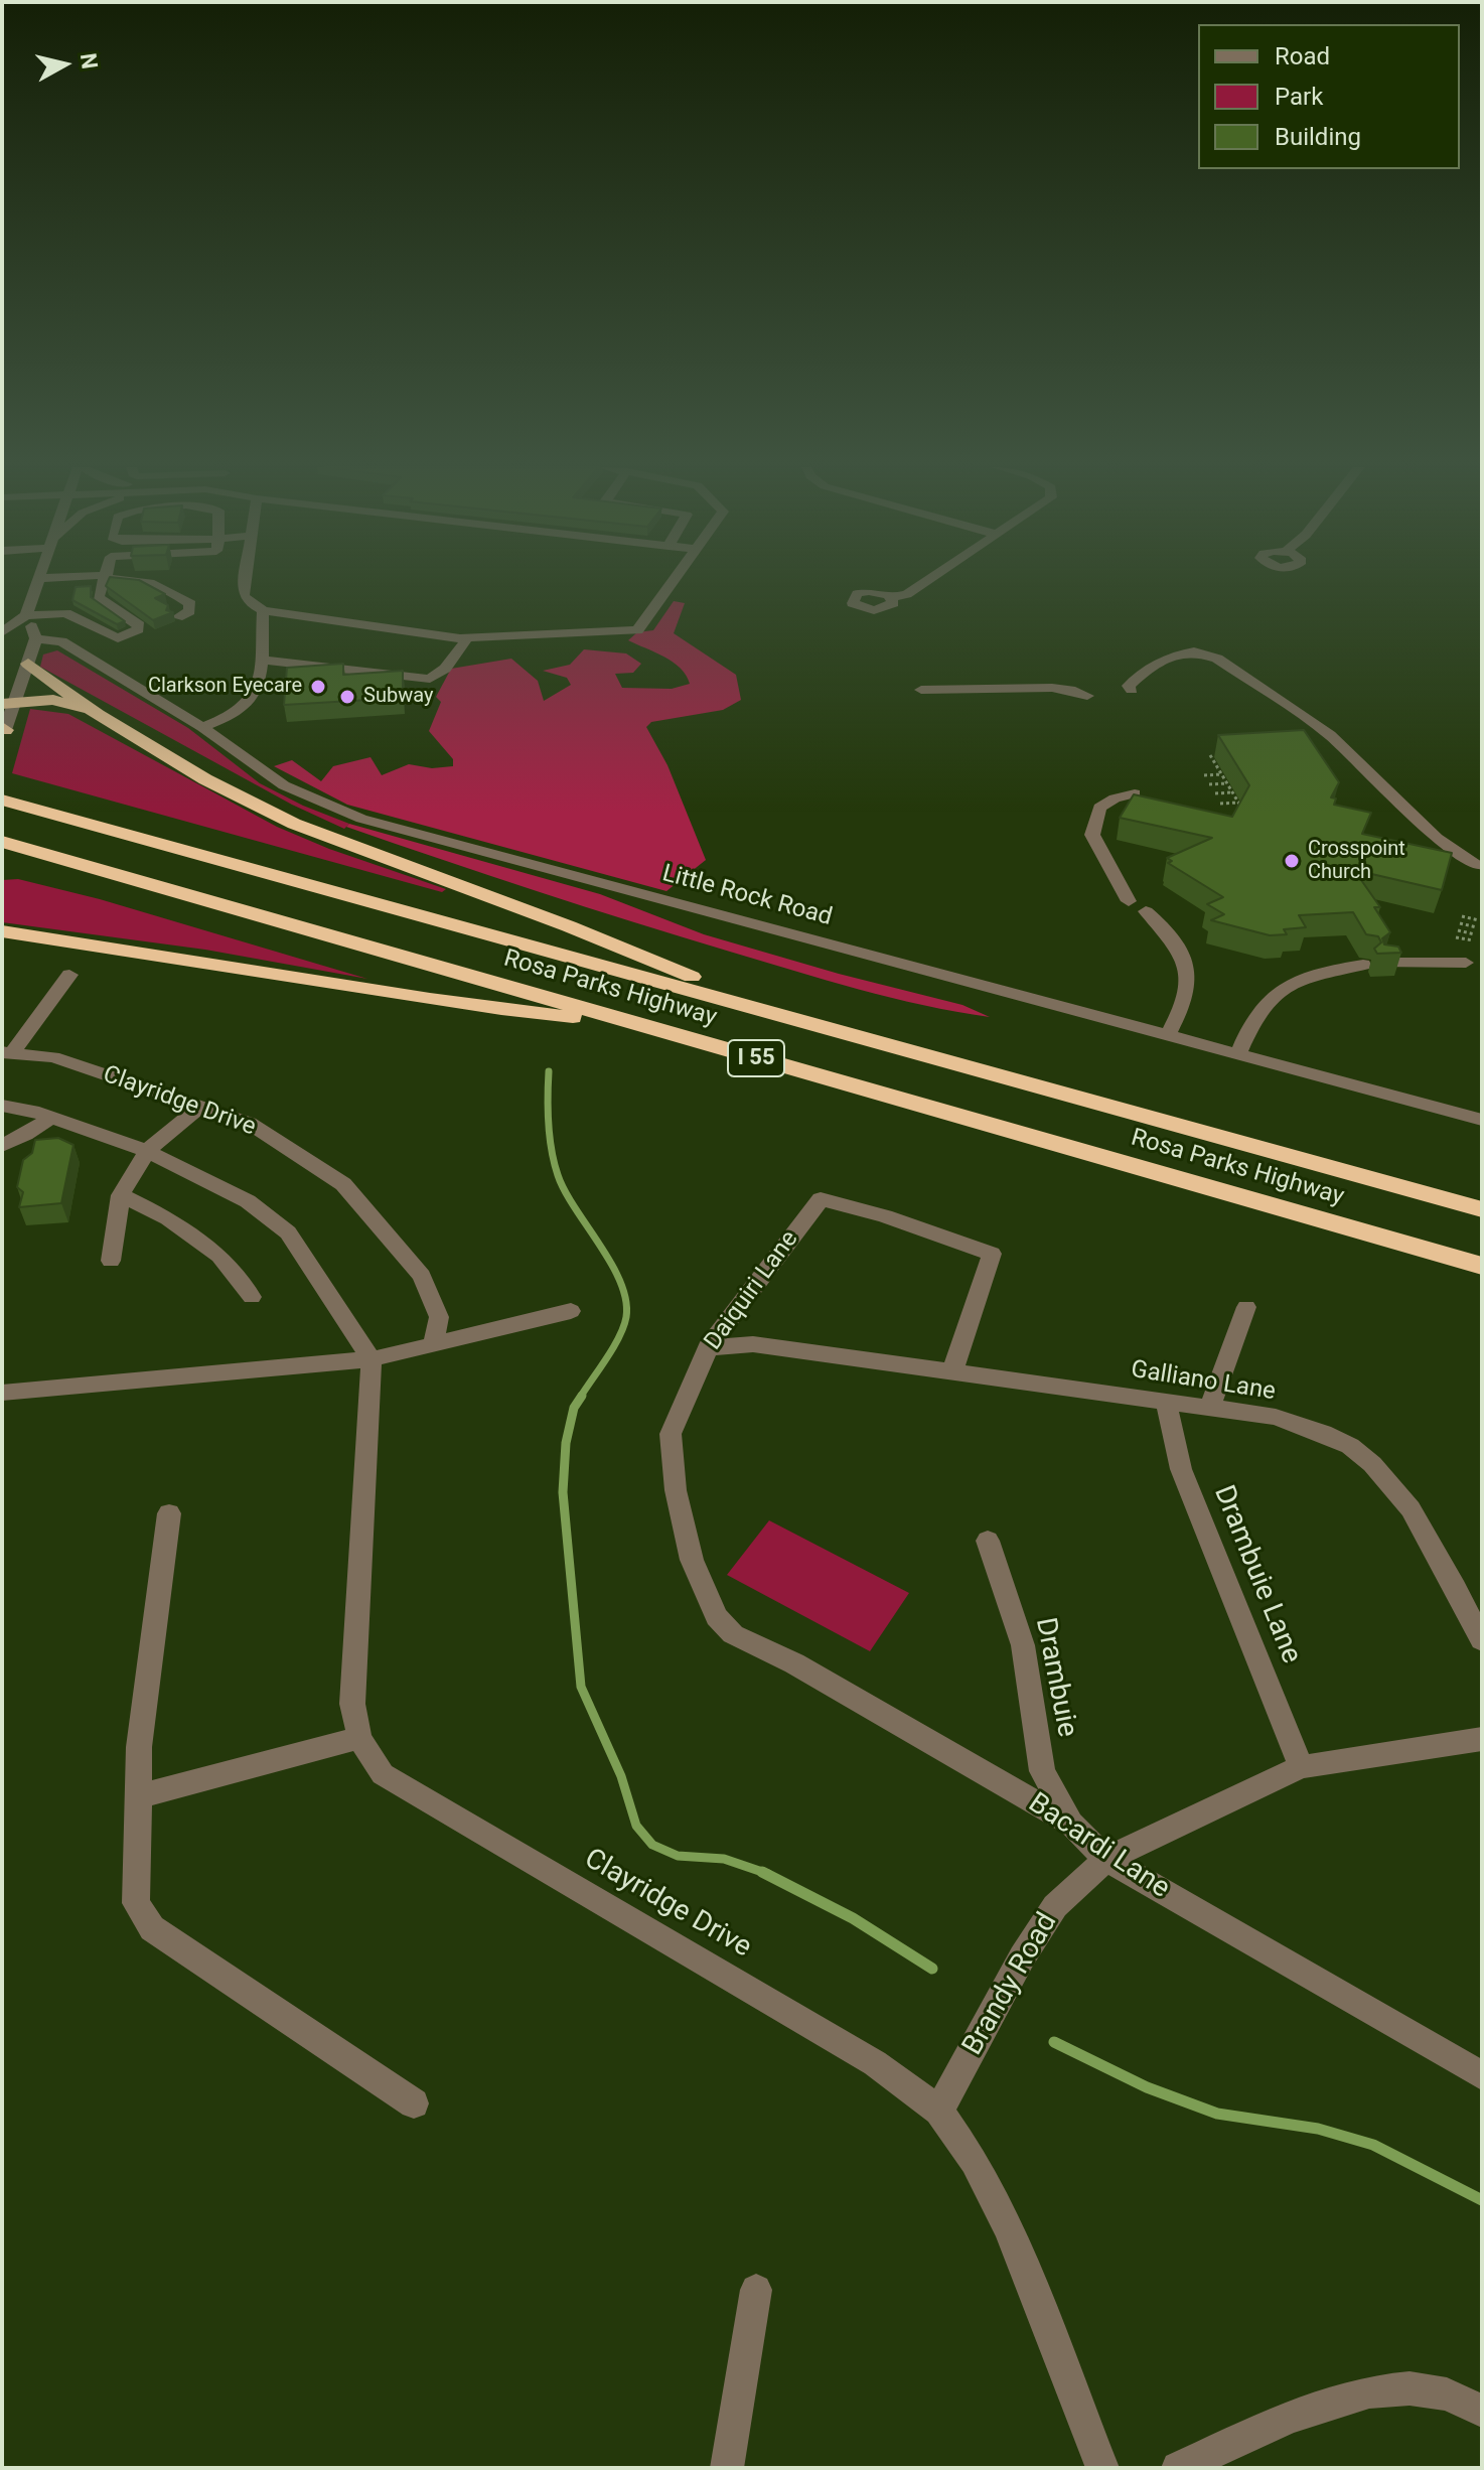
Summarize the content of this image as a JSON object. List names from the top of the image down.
{
  "streets": {
    "highway": ["Rosa Parks Highway", "I 55"],
    "street": [
      "Little Rock Road",
      "Clayridge Drive",
      "Daiquiri Lane",
      "Galliano Lane",
      "Drambuie Lane",
      "Drambuie",
      "Bacardi Lane",
      "Brandy Road"
    ]
  },
  "crossings": [
    ["Clayridge Drive", "Brandy Road"],
    ["Daiquiri Lane", "Galliano Lane"],
    ["Daiquiri Lane", "Bacardi Lane"],
    ["Galliano Lane", "Drambuie Lane"],
    ["Drambuie Lane", "Brandy Road"],
    ["Drambuie", "Bacardi Lane"],
    ["Bacardi Lane", "Brandy Road"]
  ],
  "places": ["Clarkson Eyecare", "Subway", "Crosspoint Church"],
  "legend": ["Road", "Park", "Building"],
  "north": "right"
}
